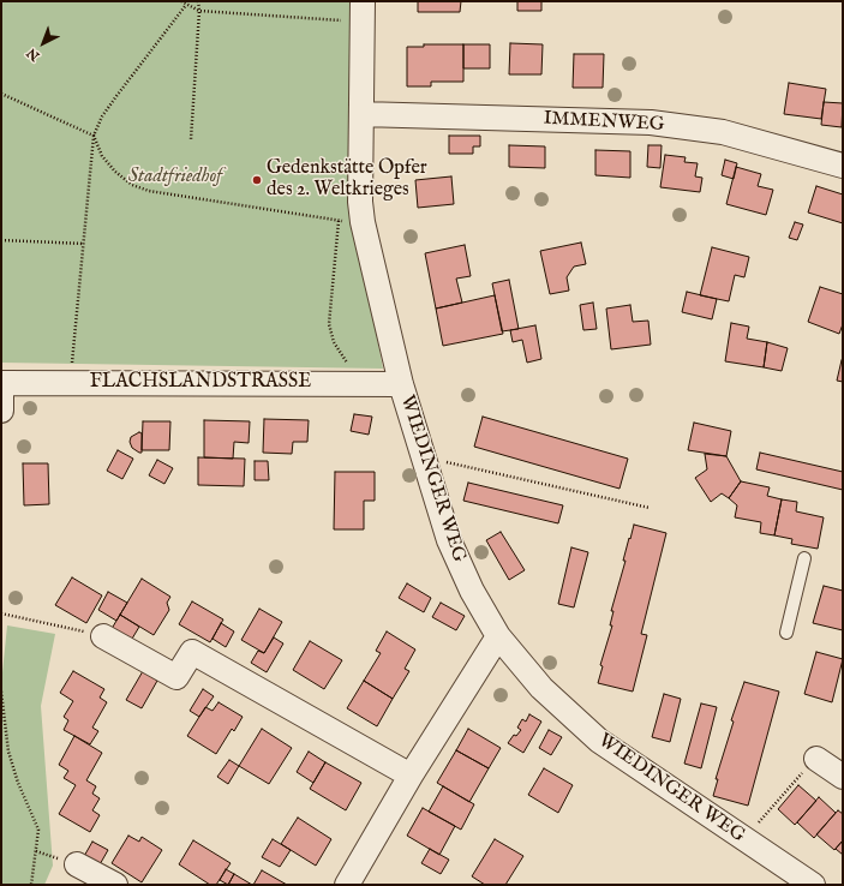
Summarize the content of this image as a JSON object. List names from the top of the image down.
{
  "streets": {
    "street": ["IMMENWEG", "FLACHSLANDSTRASSE", "WIEDINGER WEG"]
  },
  "crossings": [
    ["IMMENWEG", "WIEDINGER WEG"],
    ["FLACHSLANDSTRASSE", "WIEDINGER WEG"]
  ],
  "parks": ["Stadtfriedhof"],
  "places": ["Gedenkstätte Opfer des 2. Weltkrieges"],
  "north": "bottom left"
}
